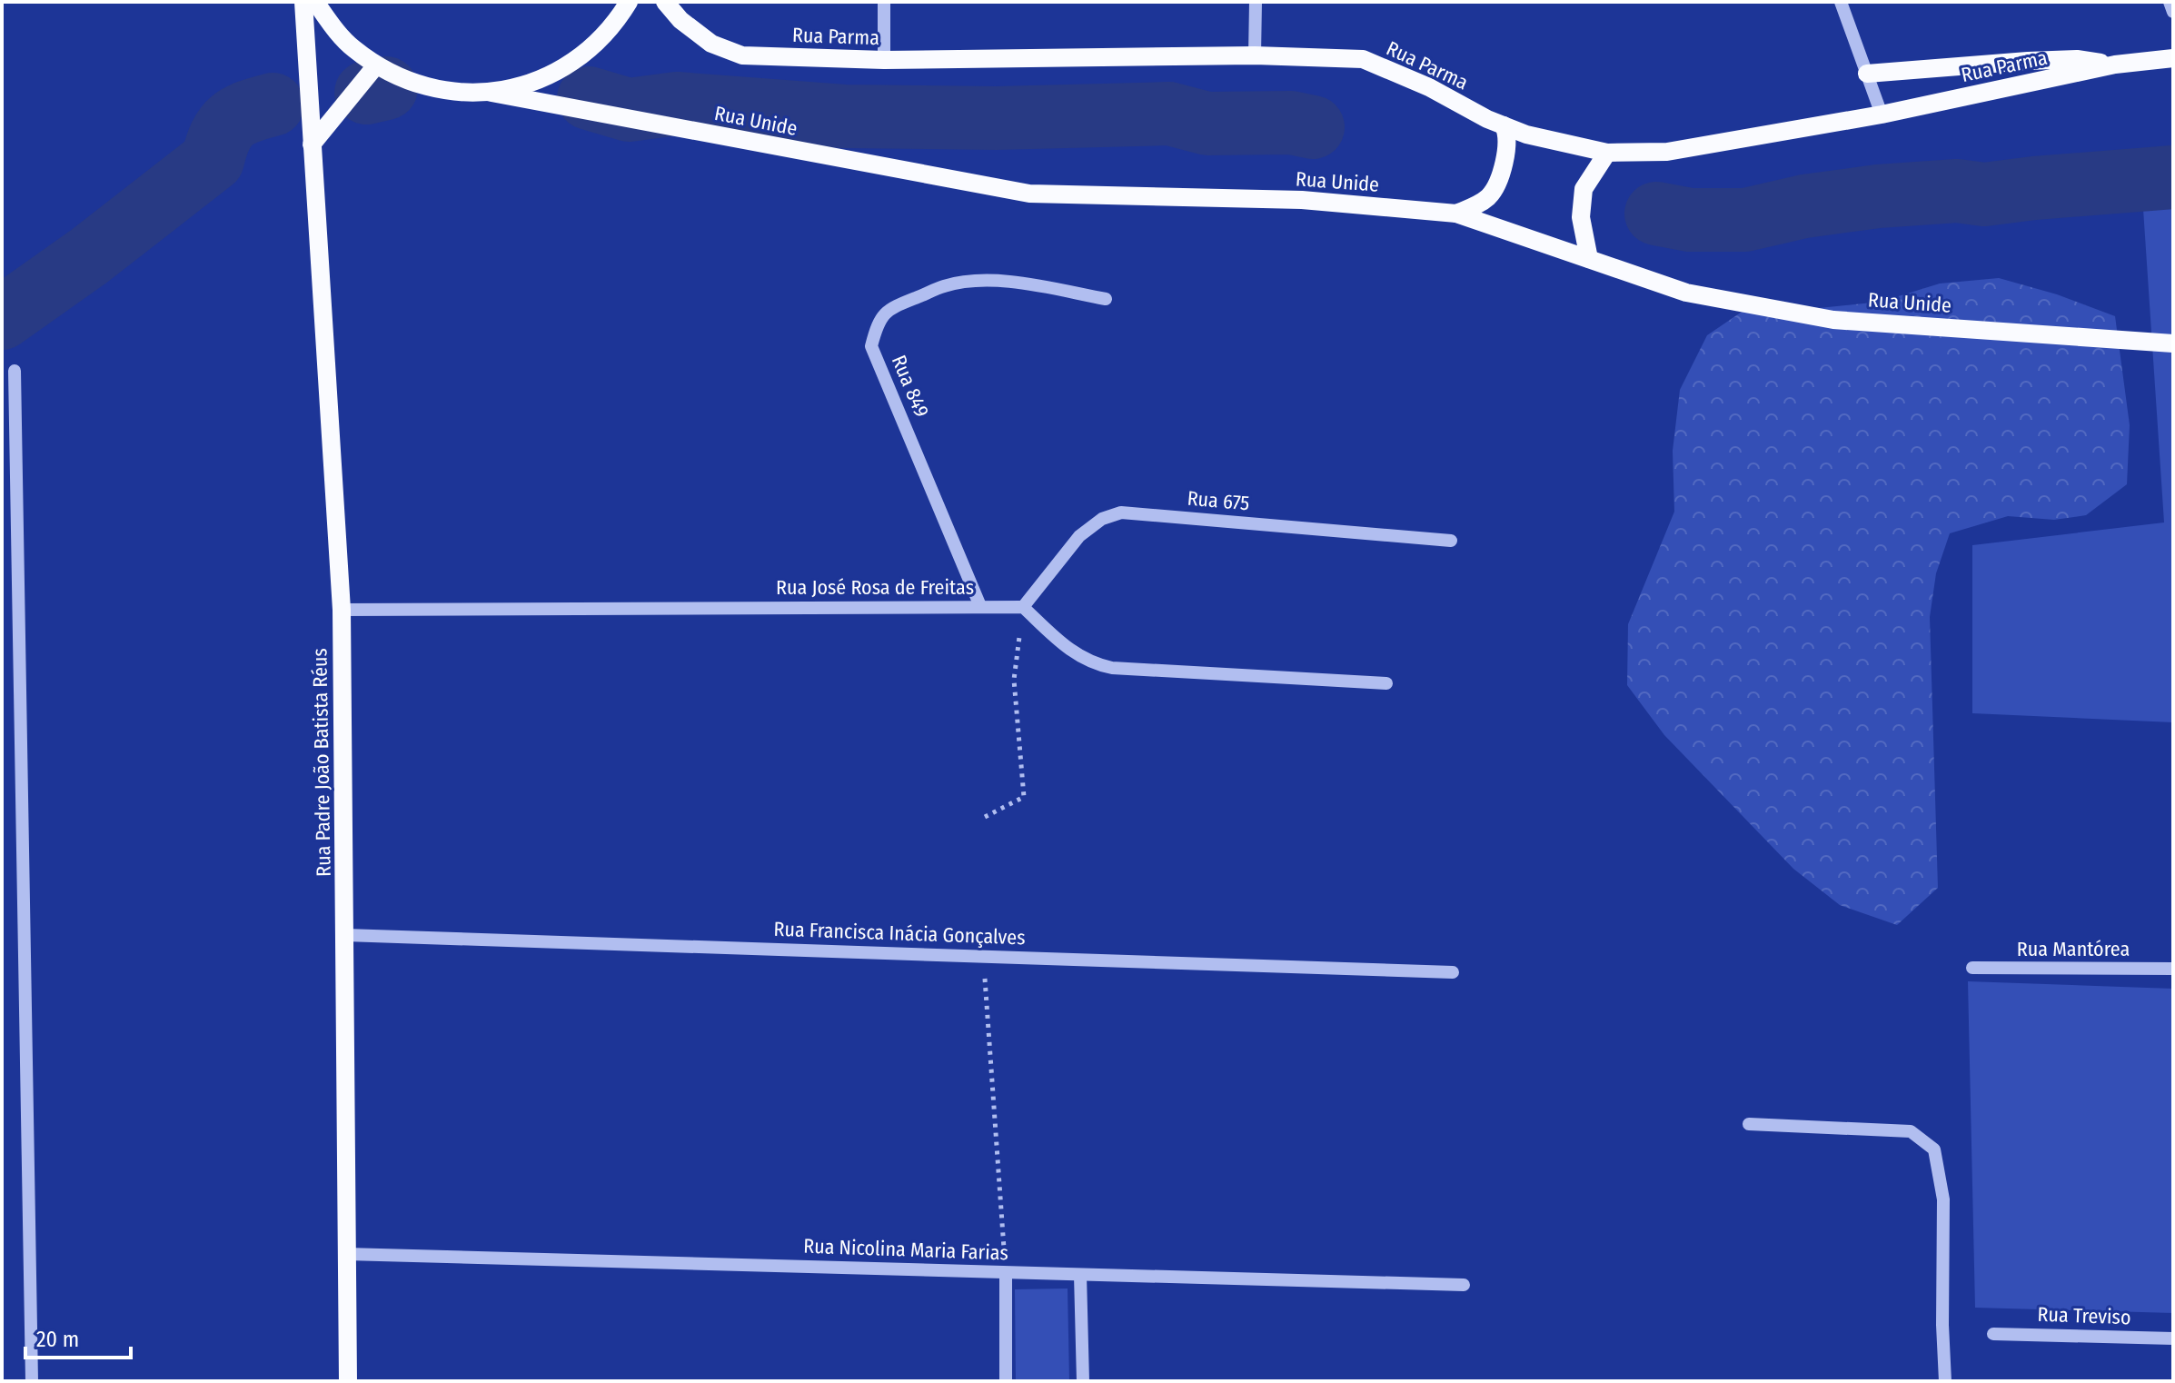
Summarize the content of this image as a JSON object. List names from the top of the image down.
{
  "streets": {
    "main road": ["Rua Parma", "Rua Unide", "Rua Padre João Batista Réus"],
    "street": [
      "Rua 849",
      "Rua 675",
      "Rua José Rosa de Freitas",
      "Rua Francisca Inácia Gonçalves",
      "Rua Mantórea",
      "Rua Nicolina Maria Farias",
      "Rua Treviso"
    ]
  },
  "crossings": [
    ["Rua 849", "Rua José Rosa de Freitas"],
    ["Rua 675", "Rua José Rosa de Freitas"],
    ["Rua José Rosa de Freitas", "Rua Padre João Batista Réus"],
    ["Rua Padre João Batista Réus", "Rua Francisca Inácia Gonçalves"],
    ["Rua Padre João Batista Réus", "Rua Nicolina Maria Farias"]
  ],
  "scale_bar": "20 m"
}
